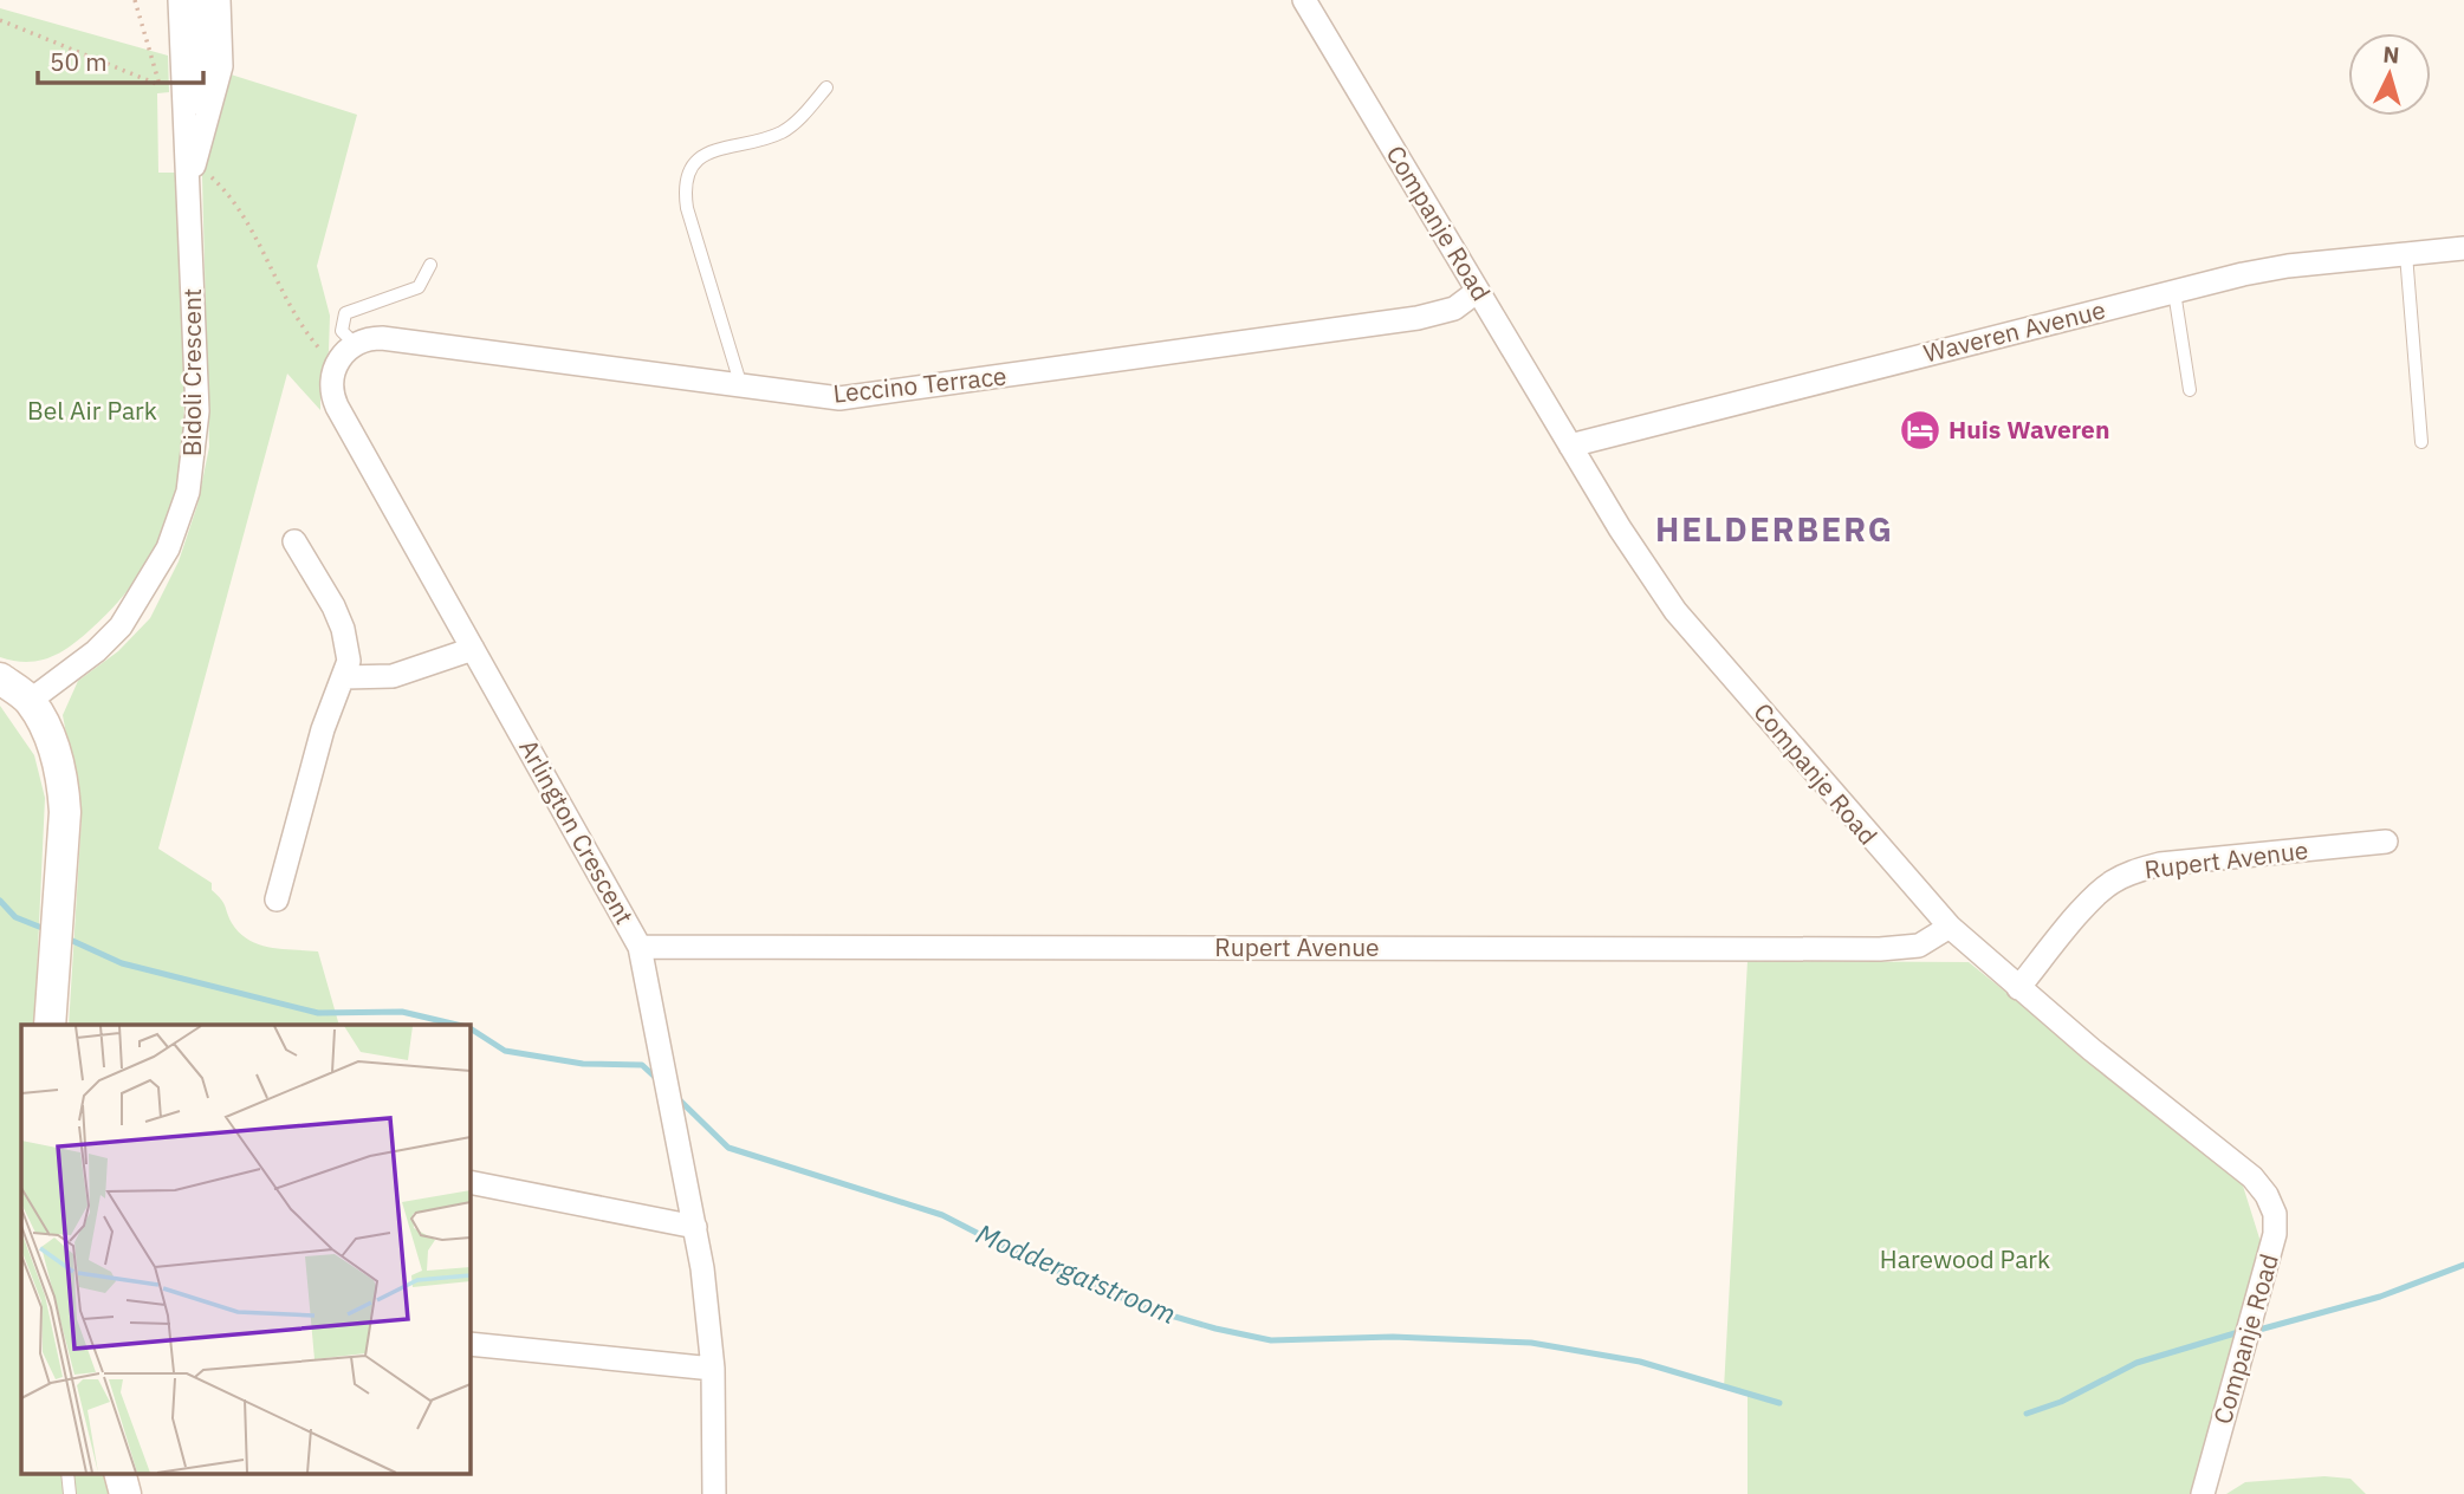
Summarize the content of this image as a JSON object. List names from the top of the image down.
{
  "streets": {
    "street": [
      "Companje Road",
      "Waveren Avenue",
      "Bidoli Crescent",
      "Leccino Terrace",
      "Arlington Crescent",
      "Rupert Avenue"
    ]
  },
  "crossings": [
    ["Companje Road", "Waveren Avenue"],
    ["Companje Road", "Leccino Terrace"],
    ["Companje Road", "Rupert Avenue"],
    ["Arlington Crescent", "Rupert Avenue"]
  ],
  "districts": ["HELDERBERG"],
  "water": ["Moddergatstroom"],
  "parks": ["Bel Air Park", "Harewood Park"],
  "places": {
    "hotel": ["Huis Waveren"]
  },
  "scale_bar": "50 m",
  "north": "top"
}
